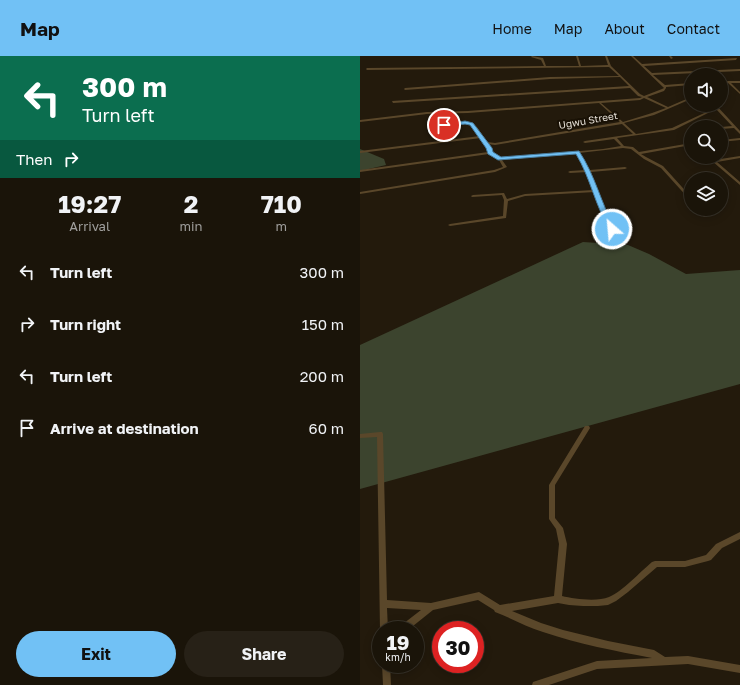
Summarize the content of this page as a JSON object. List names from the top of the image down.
{
  "streets": {
    "street": ["Ugwu Street"]
  },
  "page": {
    "header": "Map",
    "nav": [
      "Home",
      "Map",
      "About",
      "Contact"
    ],
    "turn": ["300 m", "Turn left"],
    "then": "Then",
    "eta": [
      "19:27",
      "Arrival",
      "2",
      "min",
      "710",
      "m"
    ],
    "list": [
      {
        "name": "Turn left",
        "value": "300 m"
      },
      {
        "name": "Turn right",
        "value": "150 m"
      },
      {
        "name": "Turn left",
        "value": "200 m"
      },
      {
        "name": "Arrive at destination",
        "value": "60 m"
      }
    ],
    "speed": "19 km/h",
    "limit": "30",
    "buttons": ["Exit", "Share"]
  }
}
